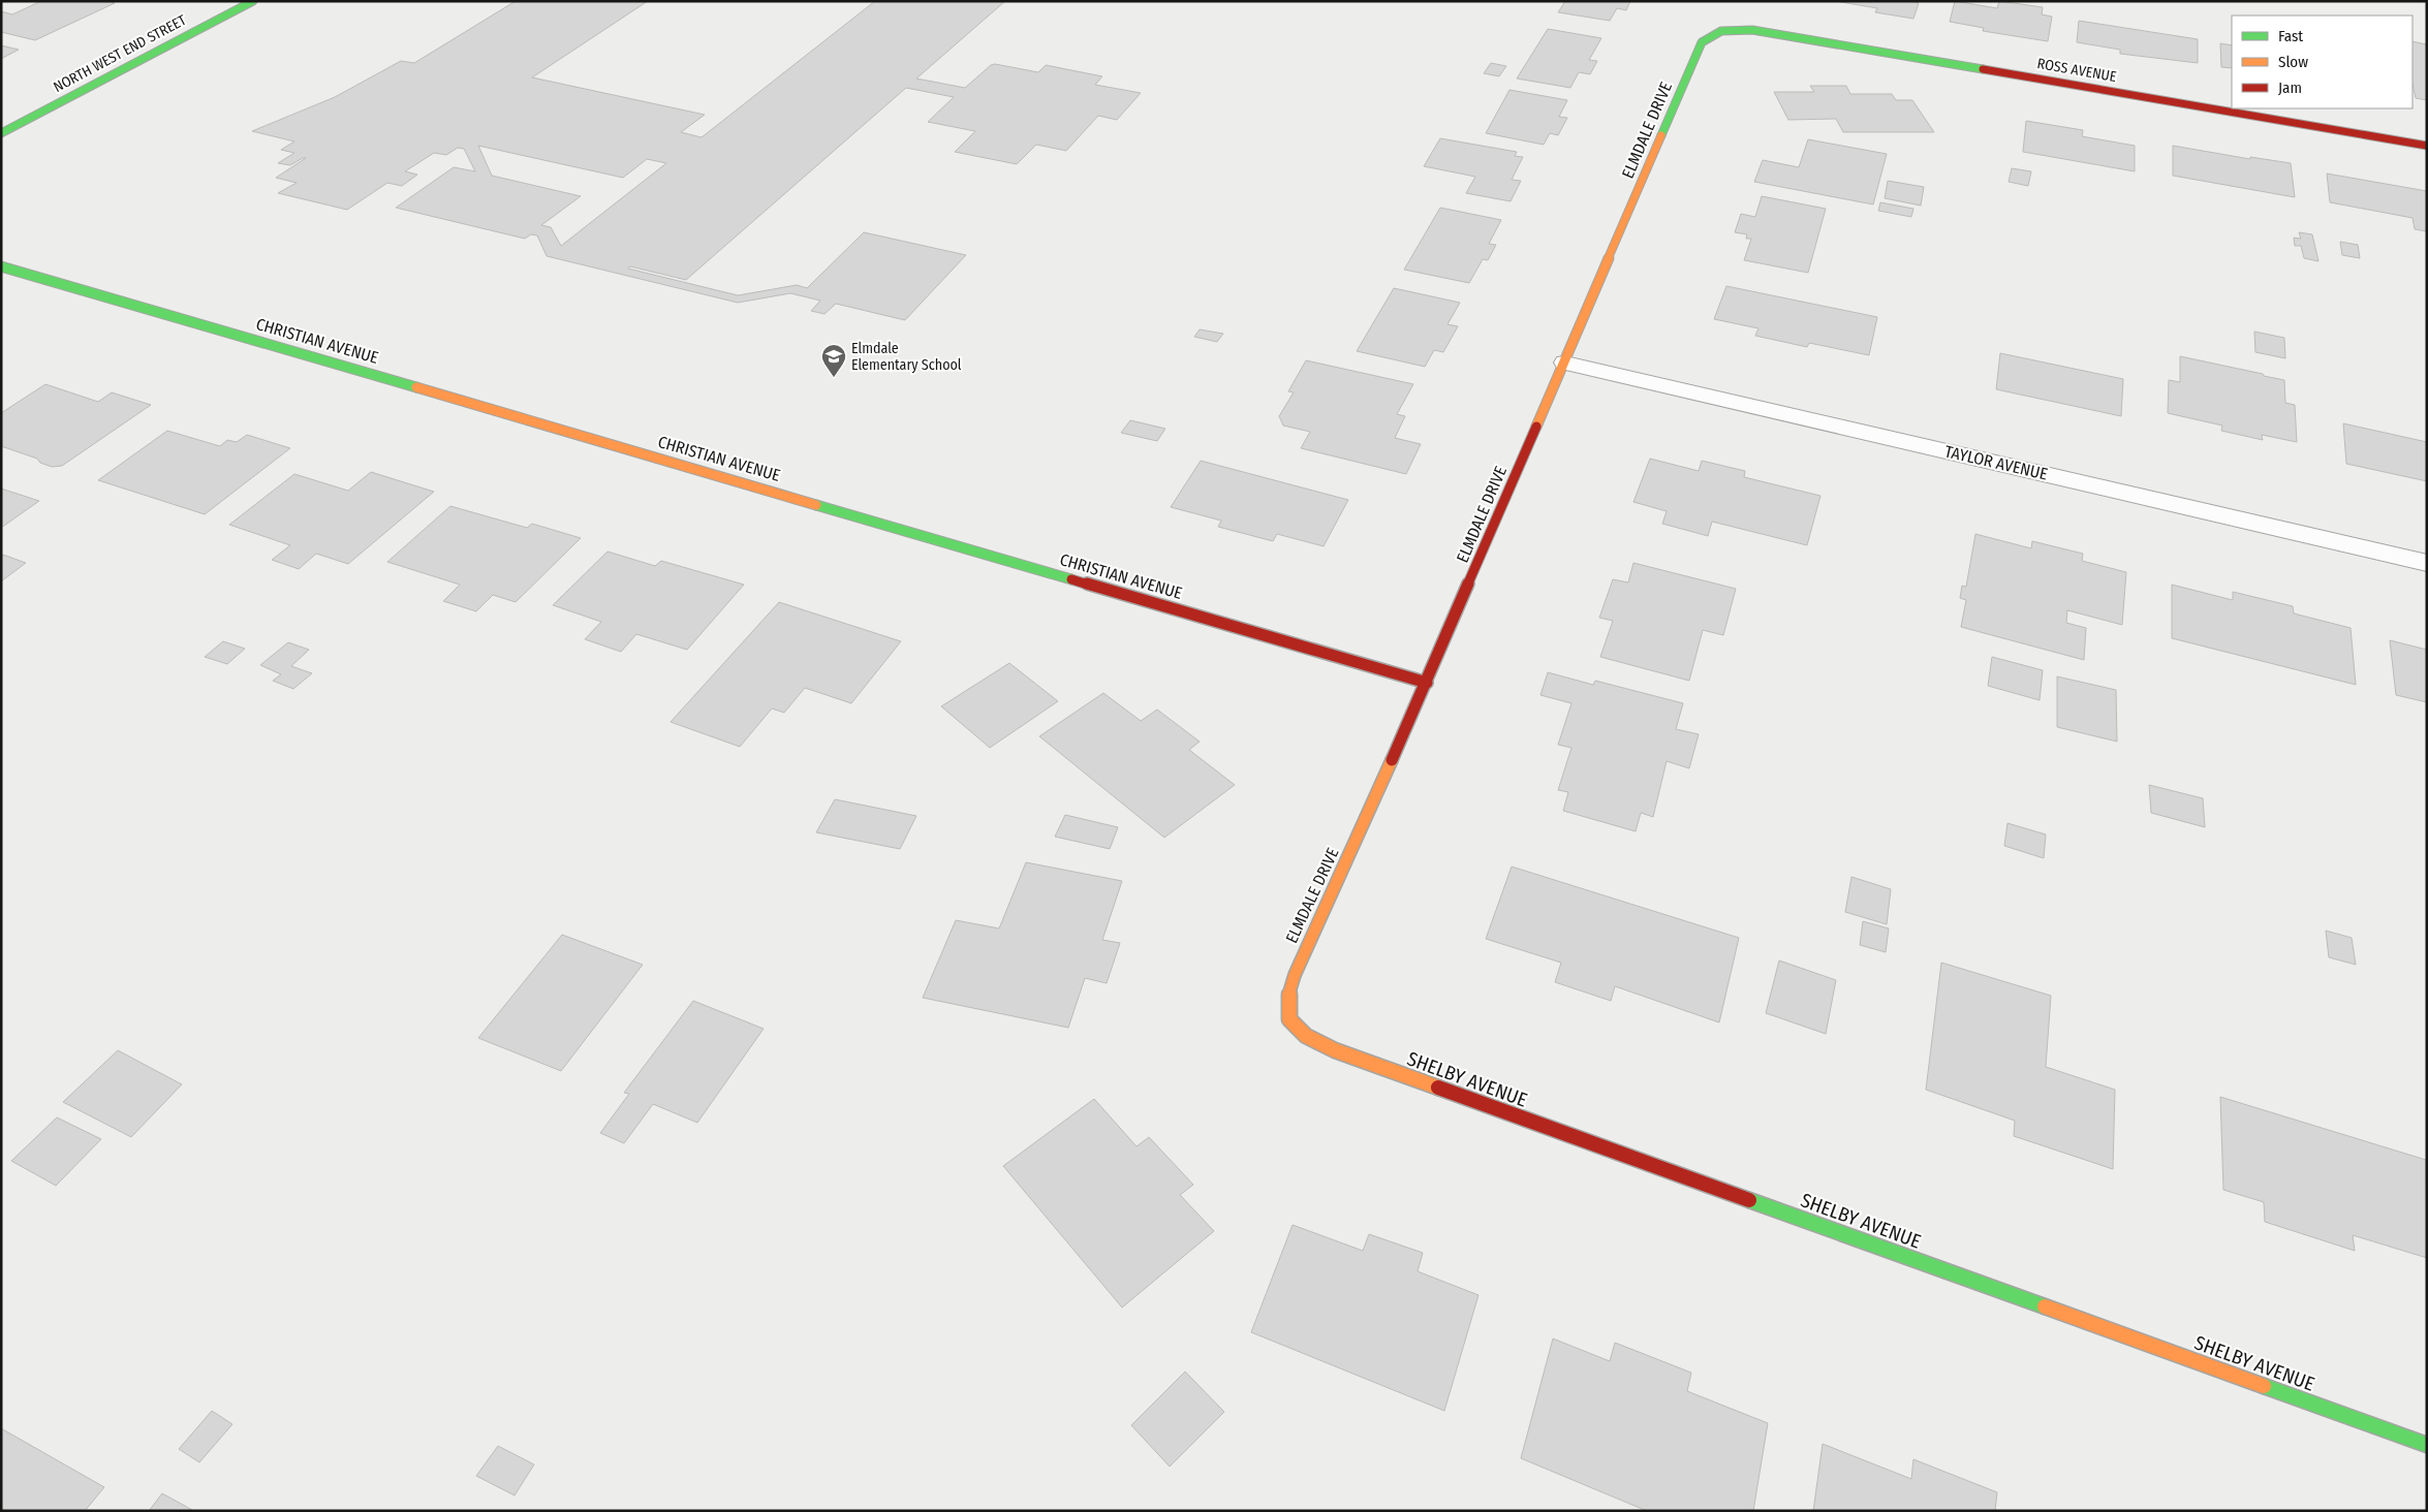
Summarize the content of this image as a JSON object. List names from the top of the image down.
{
  "streets": {
    "street": [
      "NORTH WEST END STREET",
      "ROSS AVENUE",
      "ELMDALE DRIVE",
      "CHRISTIAN AVENUE",
      "TAYLOR AVENUE",
      "SHELBY AVENUE"
    ]
  },
  "crossings": [
    ["ROSS AVENUE", "ELMDALE DRIVE"],
    ["ELMDALE DRIVE", "CHRISTIAN AVENUE"],
    ["ELMDALE DRIVE", "TAYLOR AVENUE"],
    ["ELMDALE DRIVE", "SHELBY AVENUE"]
  ],
  "places": {
    "school or university": ["Elmdale Elementary School"]
  },
  "legend": ["Fast", "Slow", "Jam"]
}
